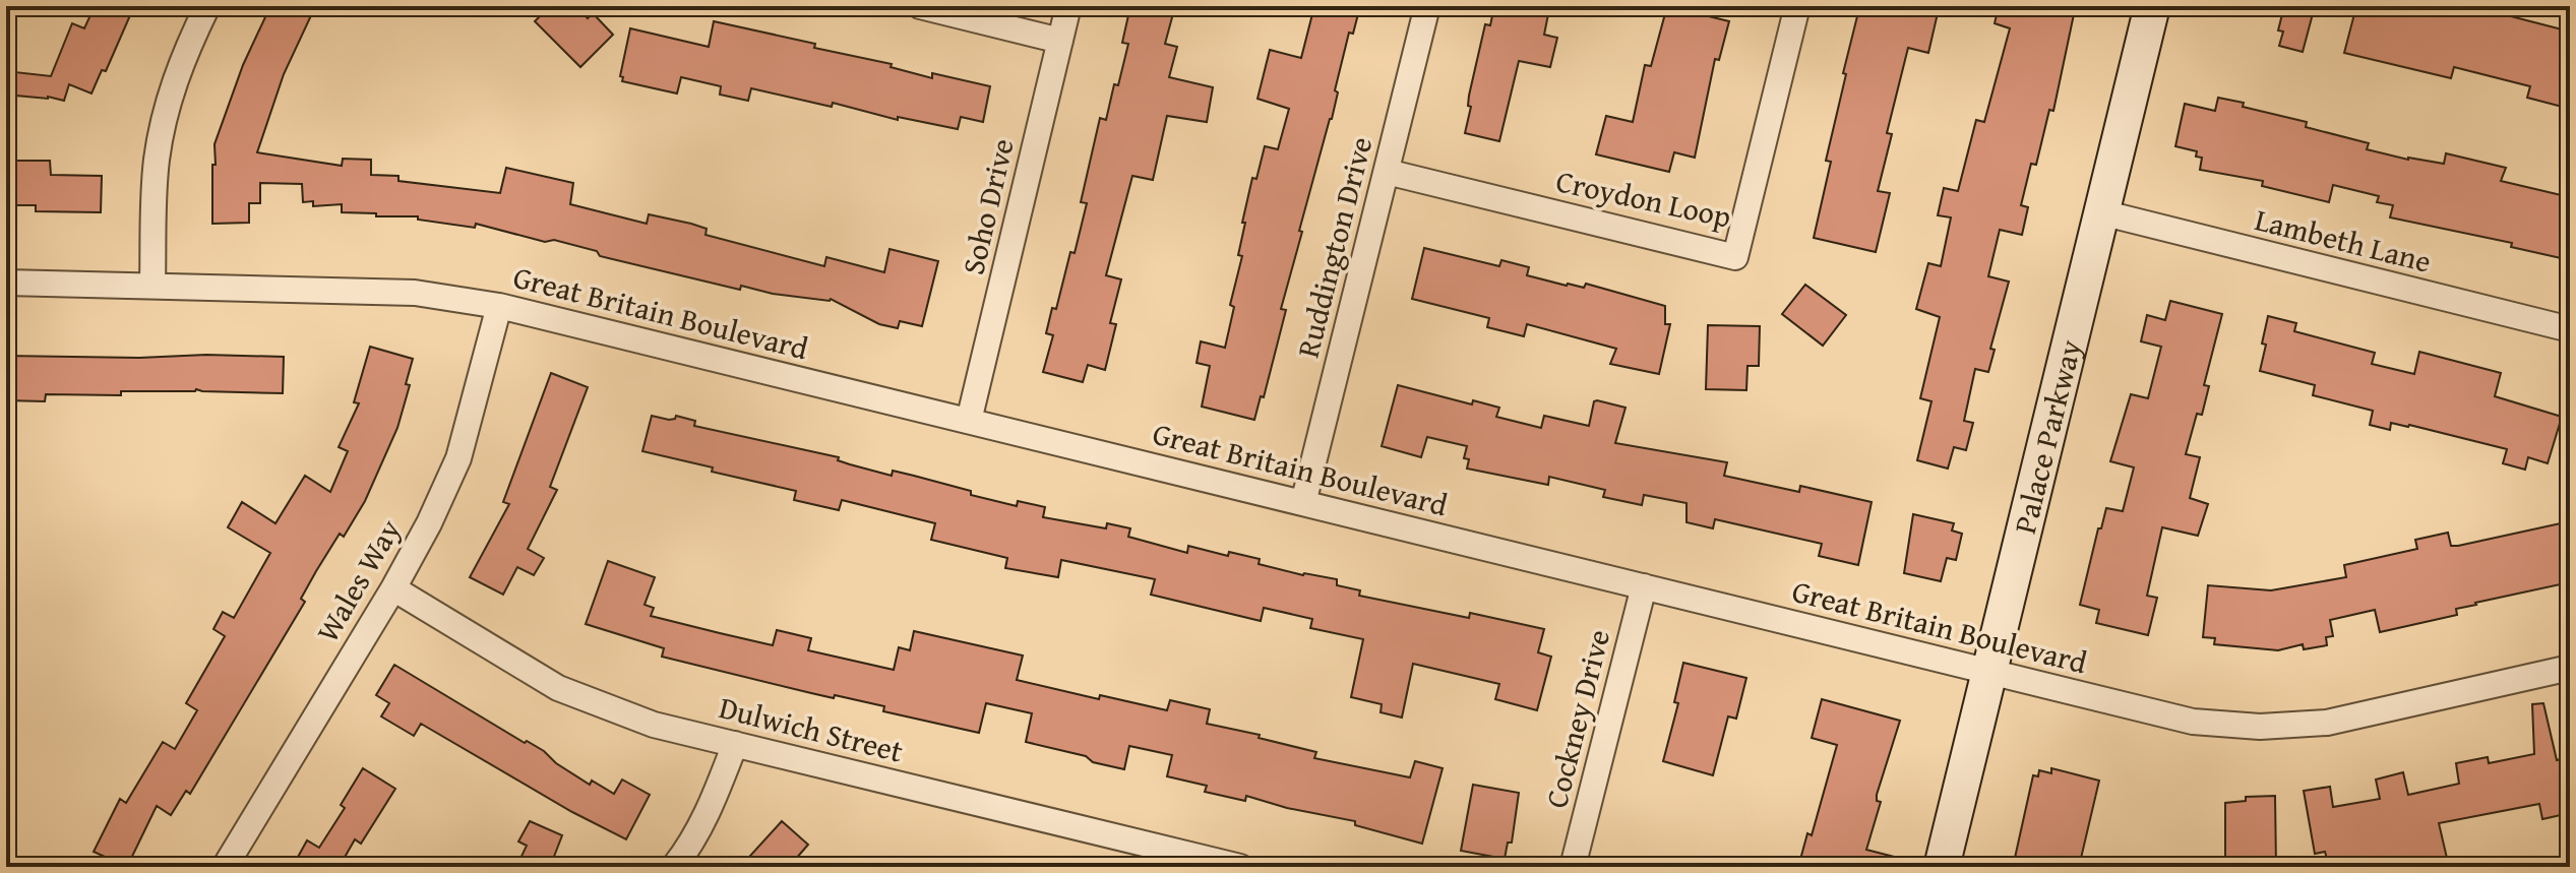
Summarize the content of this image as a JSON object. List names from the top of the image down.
{
  "streets": {
    "street": [
      "Croydon Loop",
      "Soho Drive",
      "Lambeth Lane",
      "Ruddington Drive",
      "Great Britain Boulevard",
      "Palace Parkway",
      "Wales Way",
      "Cockney Drive",
      "Dulwich Street"
    ]
  },
  "crossings": [
    ["Croydon Loop", "Ruddington Drive"],
    ["Soho Drive", "Great Britain Boulevard"],
    ["Lambeth Lane", "Palace Parkway"],
    ["Ruddington Drive", "Great Britain Boulevard"],
    ["Great Britain Boulevard", "Palace Parkway"],
    ["Great Britain Boulevard", "Wales Way"],
    ["Great Britain Boulevard", "Cockney Drive"],
    ["Wales Way", "Dulwich Street"]
  ]
}
